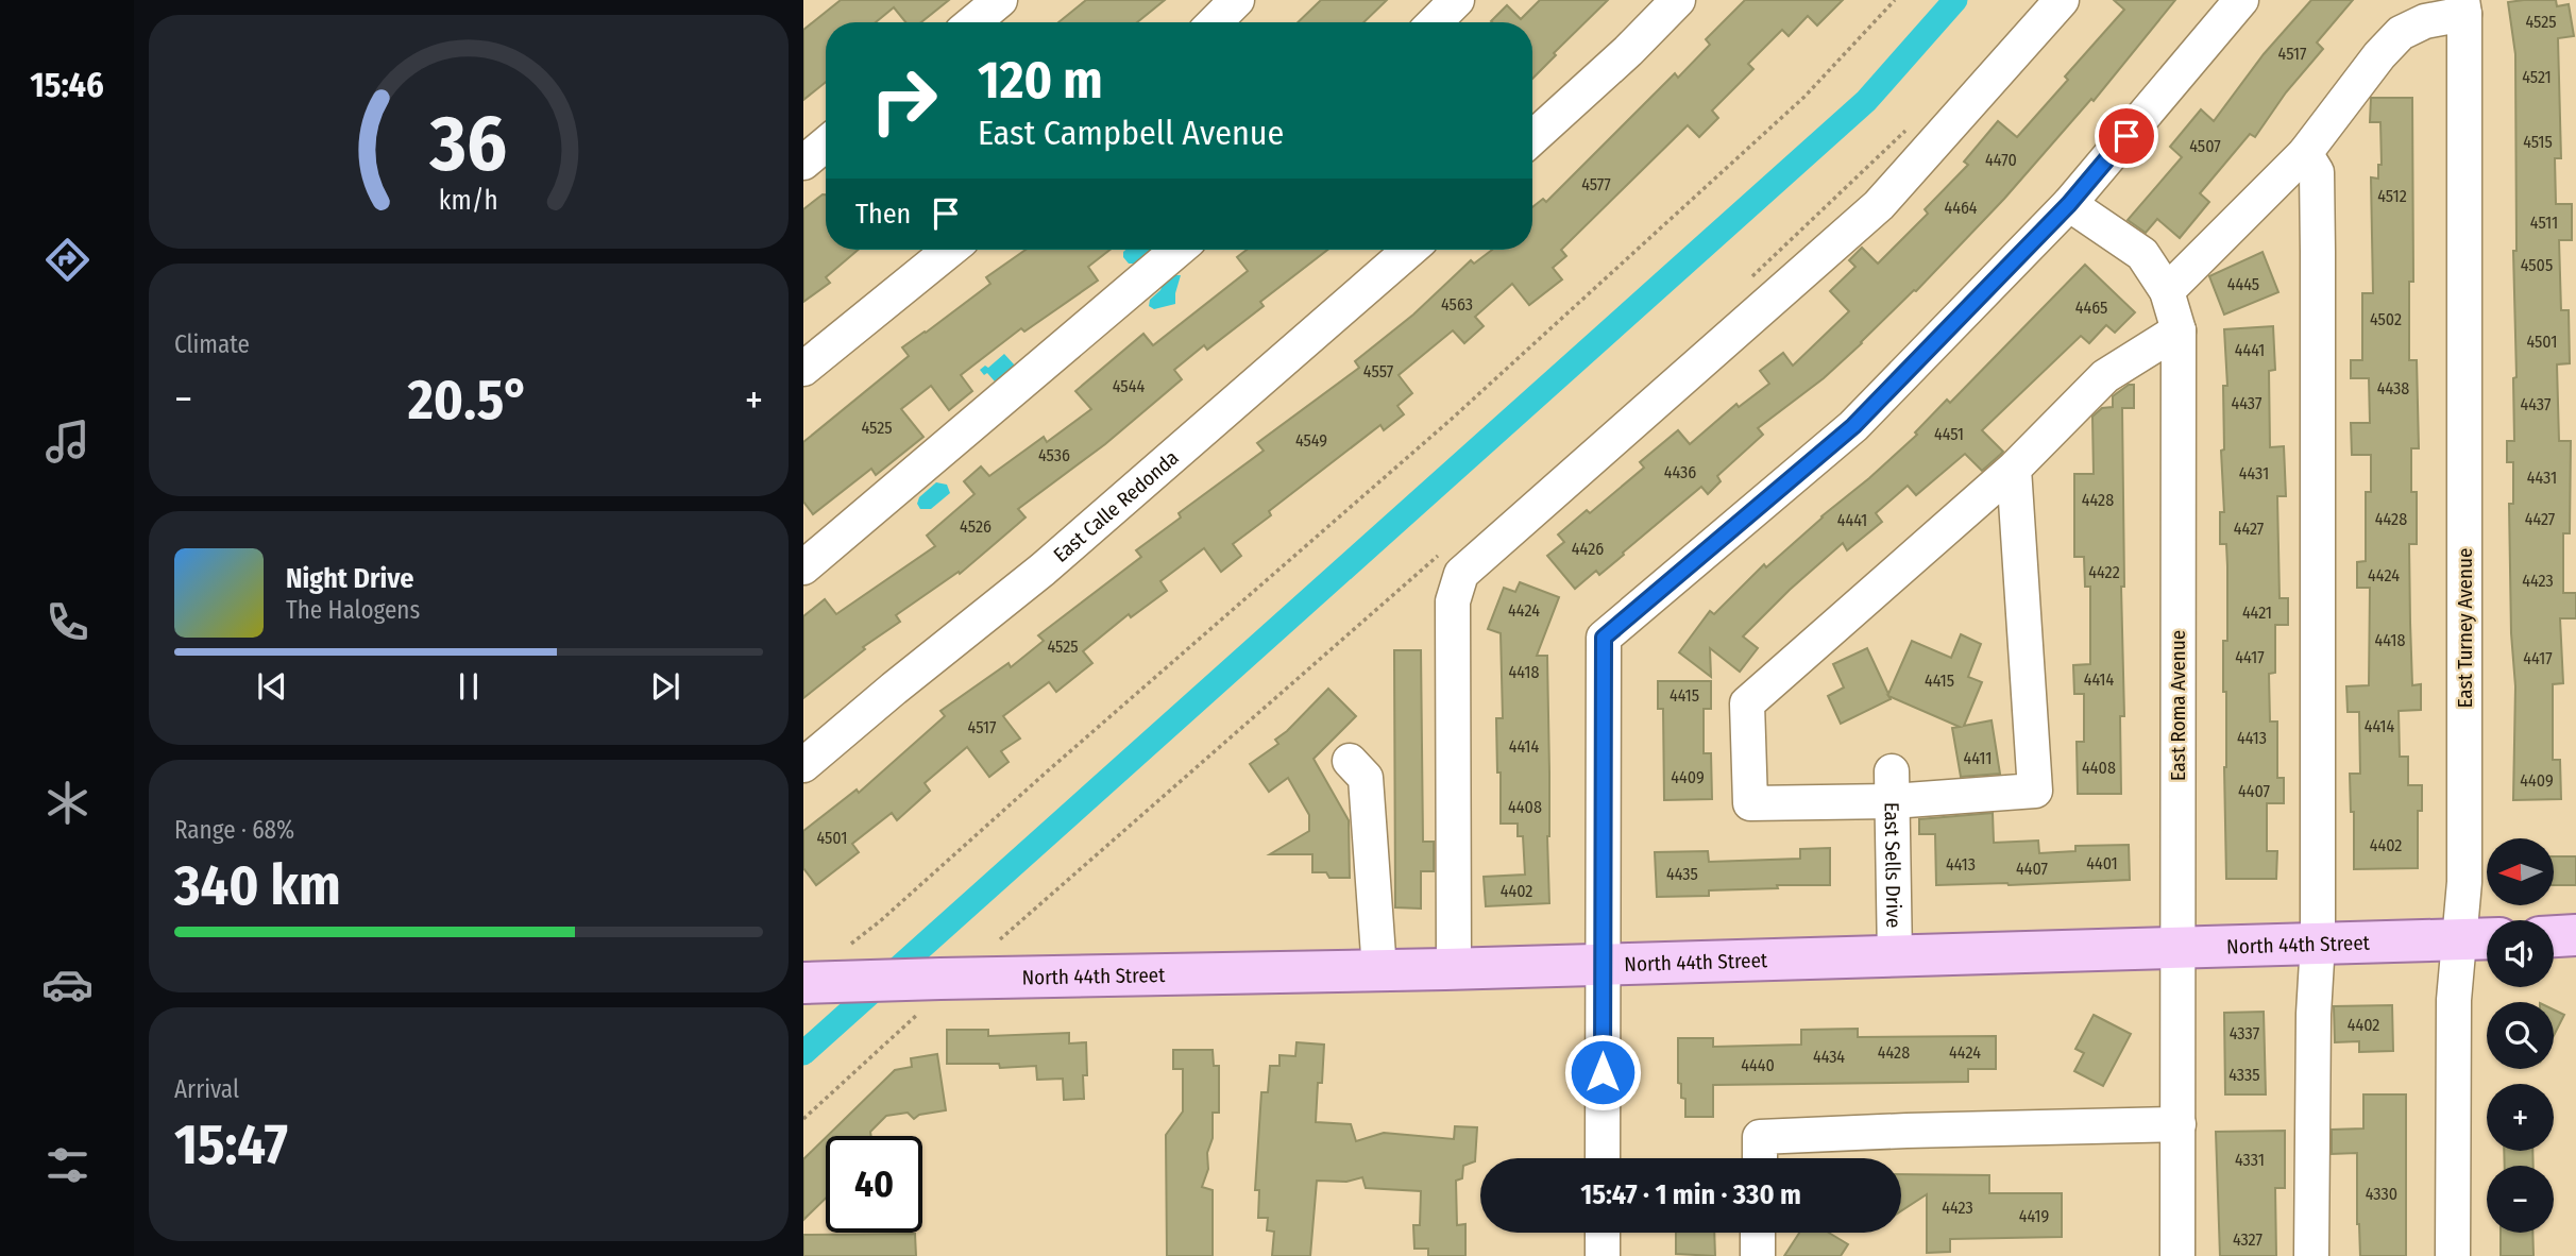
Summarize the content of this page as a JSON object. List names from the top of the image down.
{
  "streets": {
    "main road": ["North 44th Street"],
    "street": [
      "East Calle Redonda",
      "East Turney Avenue",
      "East Roma Avenue",
      "East Sells Drive"
    ]
  },
  "crossings": [
    ["East Turney Avenue", "North 44th Street"],
    ["East Roma Avenue", "North 44th Street"],
    ["East Sells Drive", "North 44th Street"]
  ],
  "house_numbers": [
    "4525",
    "4517",
    "4521",
    "4515",
    "4507",
    "4470",
    "4577",
    "4512",
    "4464",
    "4511",
    "4505",
    "4445",
    "4563",
    "4465",
    "4502",
    "4501",
    "4441",
    "4557",
    "4544",
    "4438",
    "4437",
    "4437",
    "4525",
    "4451",
    "4549",
    "4536",
    "4436",
    "4431",
    "4431",
    "4428",
    "4428",
    "4427",
    "4441",
    "4526",
    "4427",
    "4426",
    "4422",
    "4424",
    "4423",
    "4424",
    "4421",
    "4418",
    "4525",
    "4417",
    "4417",
    "4418",
    "4414",
    "4415",
    "4415",
    "4414",
    "4517",
    "4413",
    "4414",
    "4411",
    "4408",
    "4409",
    "4409",
    "4407",
    "4408",
    "4501",
    "4402",
    "4401",
    "4413",
    "4407",
    "4435",
    "4402",
    "4402",
    "4337",
    "4428",
    "4424",
    "4434",
    "4440",
    "4335",
    "4331",
    "4330",
    "4423",
    "4419",
    "4327"
  ],
  "north": "left",
  "page": {
    "tabs": "15:46",
    "turn": ["120 m", "East Campbell Avenue"],
    "then": "Then",
    "tile": [
      "Climate",
      ["Range · 68%", "340 km"],
      ["Arrival", "15:47"]
    ],
    "heat": ["−", "20.5°", "+"],
    "song": ["Night Drive", "The Halogens"],
    "map_buttons": ["+", "−"],
    "limit": "40",
    "trip": "15:47 · 1 min · 330 m",
    "gauge": ["36", "km/h"]
  }
}
